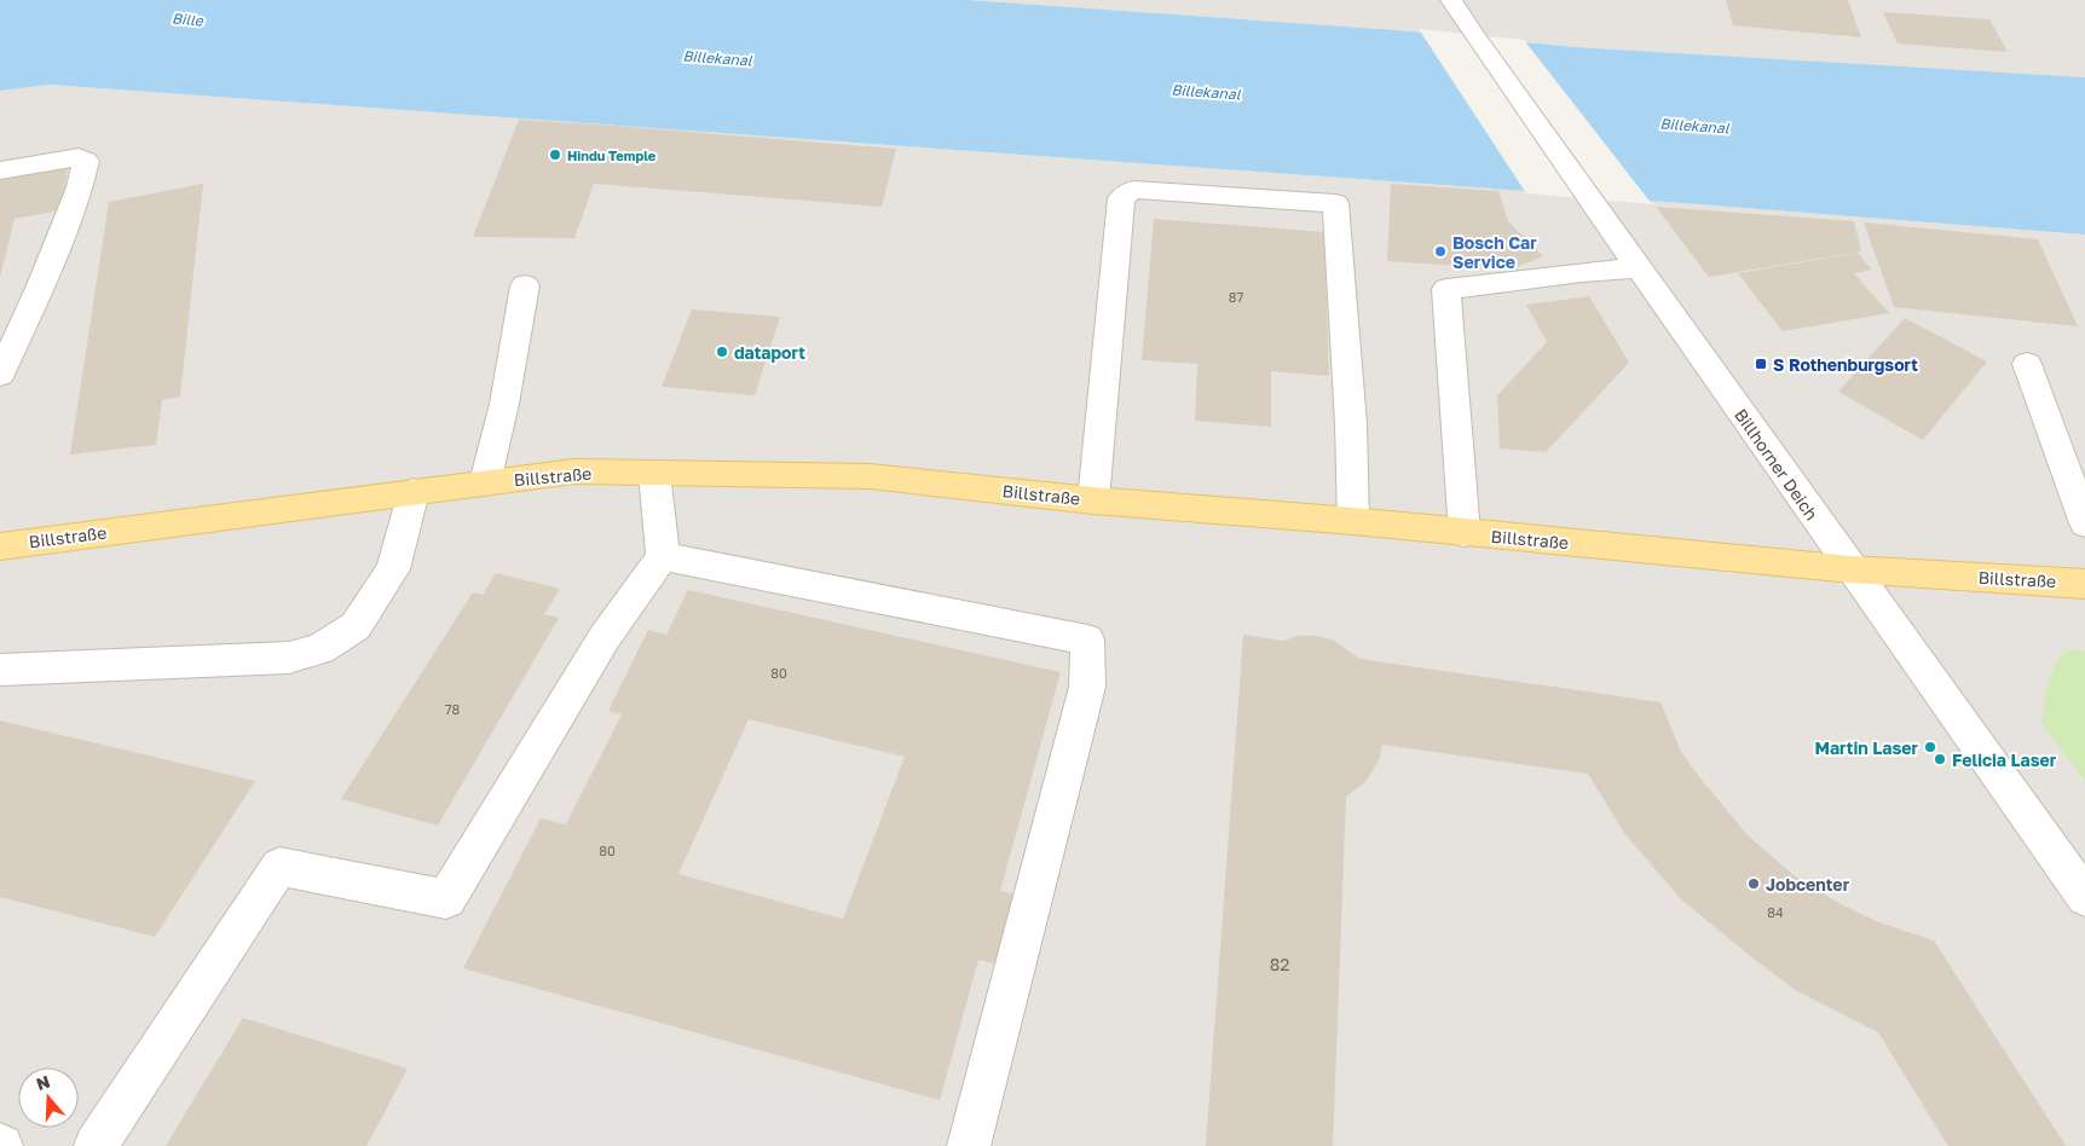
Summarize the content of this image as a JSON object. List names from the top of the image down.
{
  "streets": {
    "main road": ["Billstraße"],
    "street": ["Billhorner Deich"]
  },
  "crossings": [
    ["Billhorner Deich", "Billstraße"]
  ],
  "water": ["Bille", "Billekanal"],
  "places": {
    "other": [
      "Hindu Temple",
      "Bosch Car Service",
      "dataport",
      "Martin Laser",
      "Felicia Laser",
      "Jobcenter"
    ],
    "transit": ["S Rothenburgsort"]
  },
  "house_numbers": [
    "87",
    "80",
    "78",
    "80",
    "84",
    "82"
  ],
  "north": "top"
}
